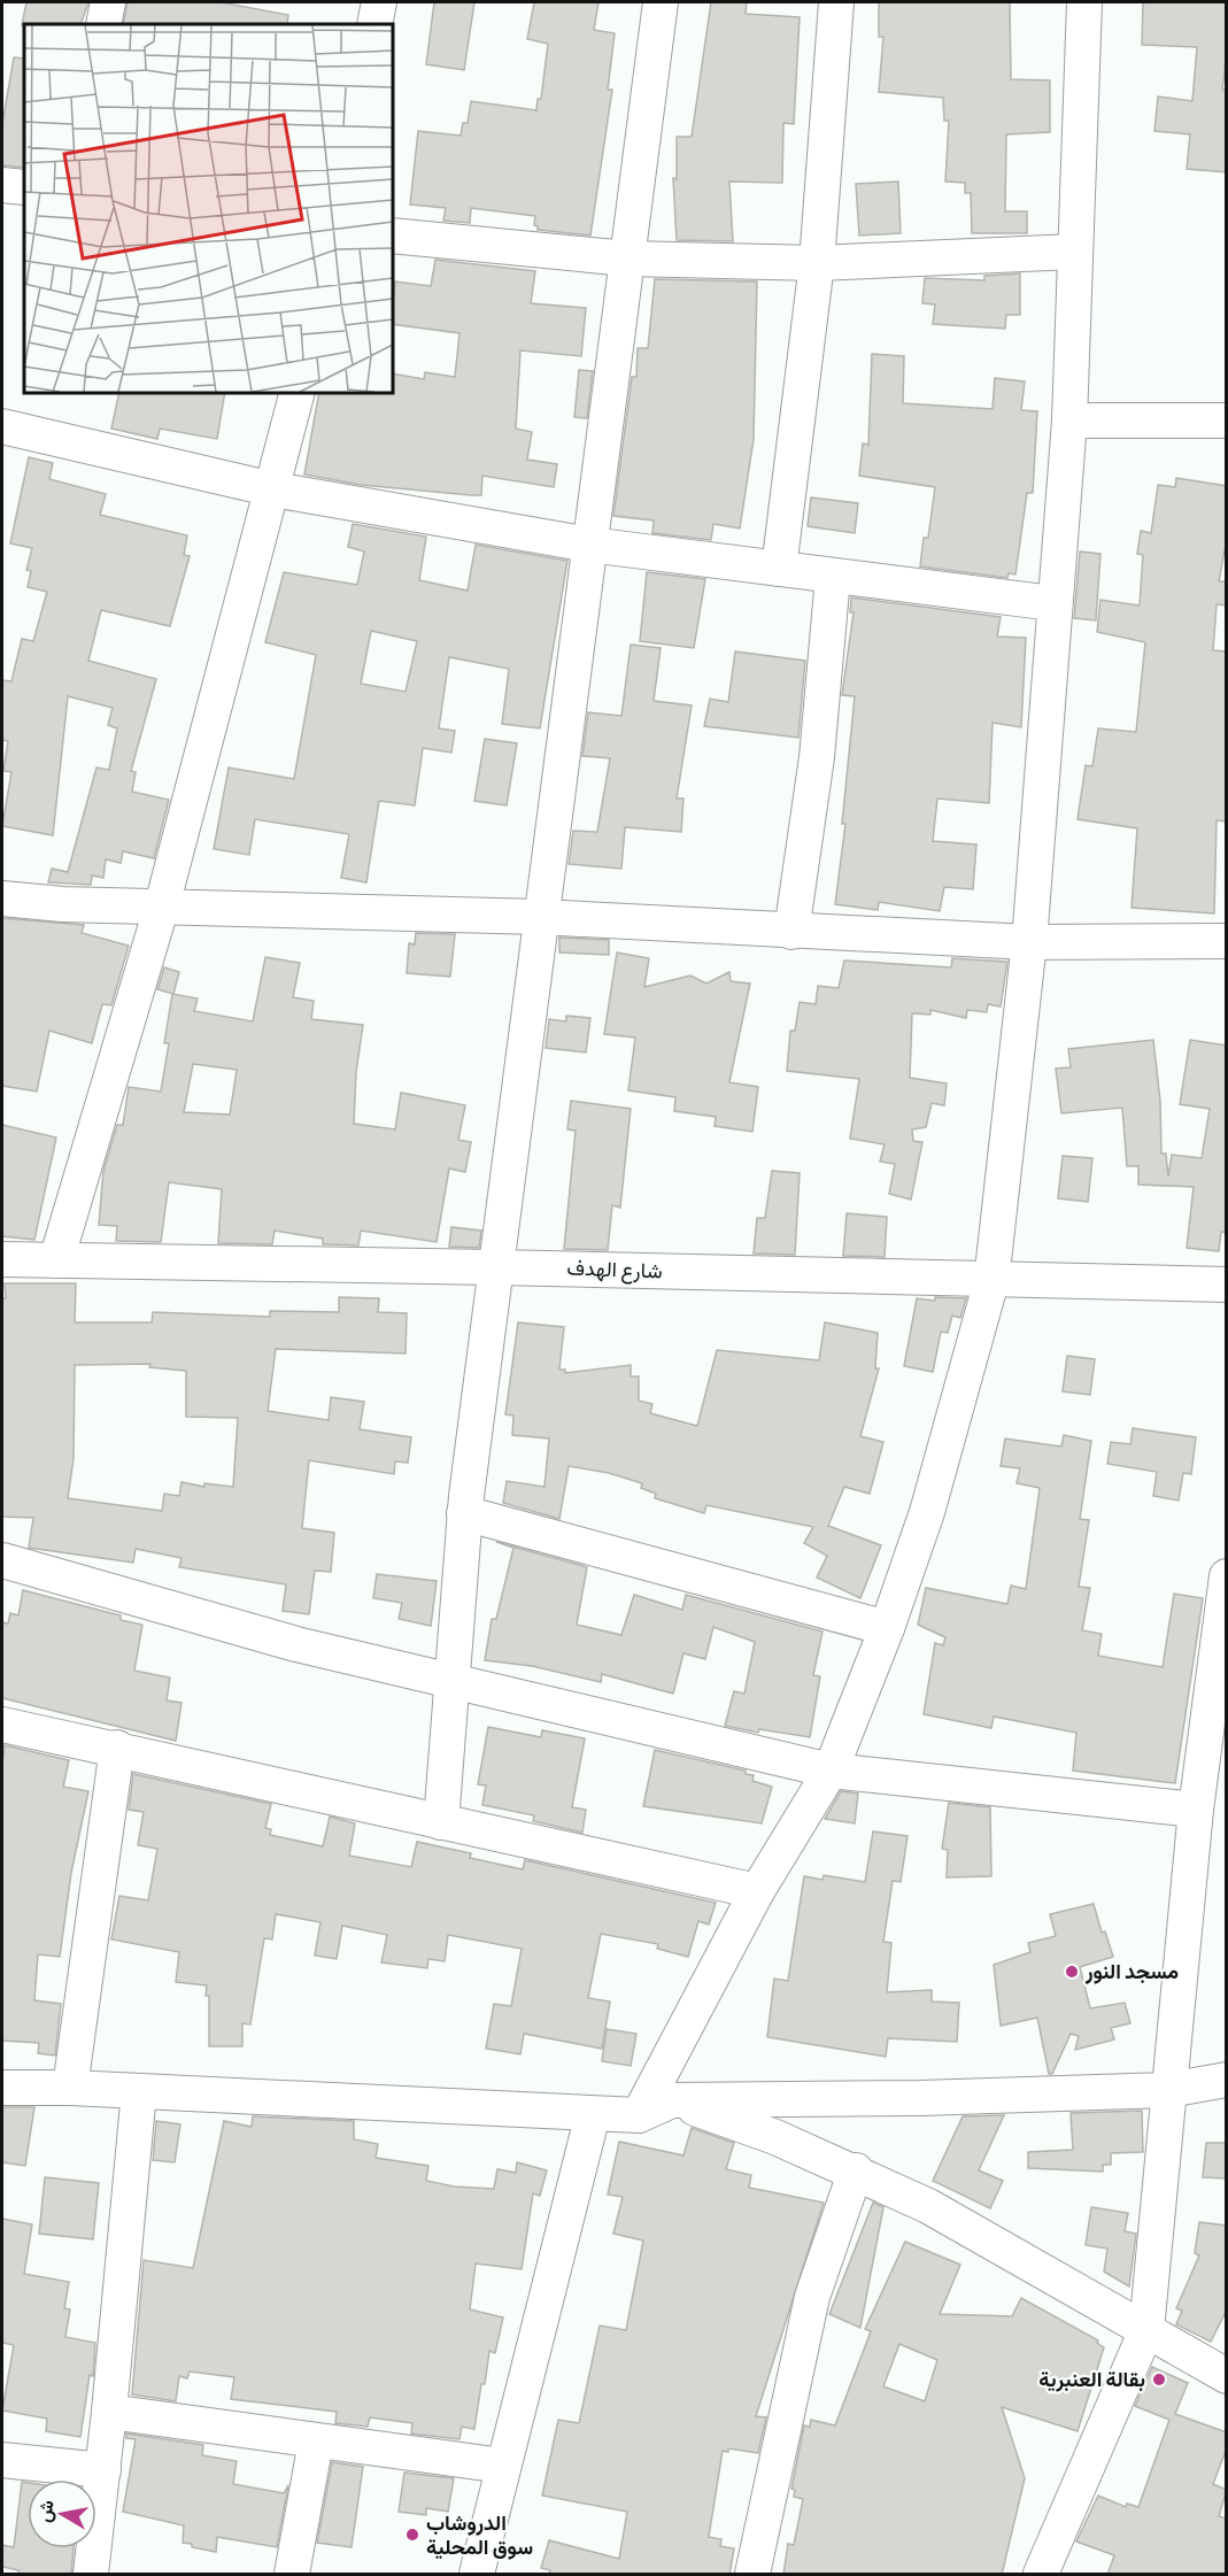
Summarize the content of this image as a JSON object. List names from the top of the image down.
{
  "streets": {
    "street": ["شارع الهدف"]
  },
  "places": ["مسجد النور", "بقالة العنبرية", "الدروشاب سوق المحلية"],
  "north": "left"
}
